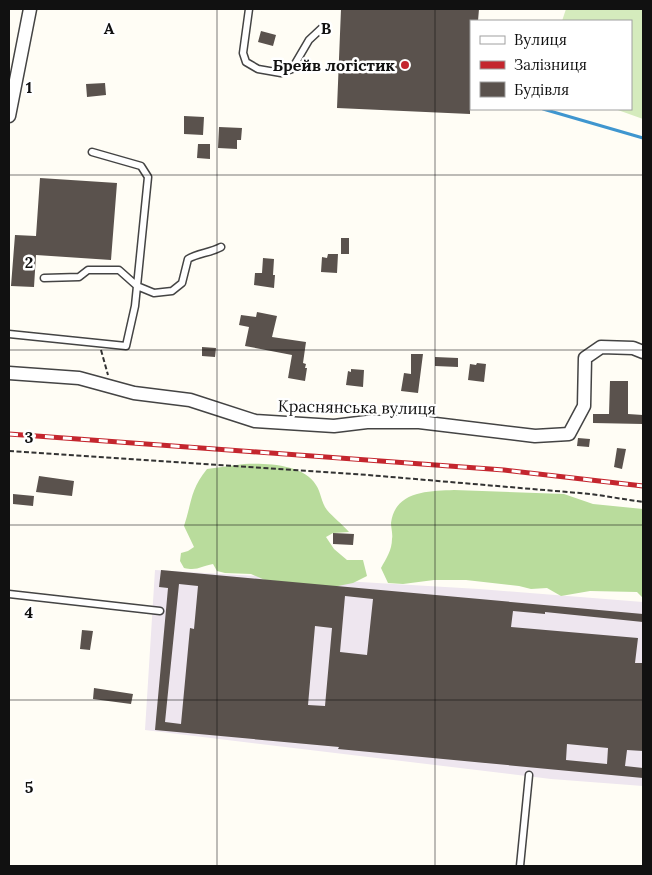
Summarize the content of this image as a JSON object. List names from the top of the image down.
{
  "streets": {
    "street": ["Краснянська вулиця"]
  },
  "places": ["Брейв логістик"],
  "legend": ["Вулиця", "Залізниця", "Будівля"],
  "grid": {
    "columns": ["A", "B"],
    "rows": [
      "1",
      "2",
      "3",
      "4",
      "5"
    ]
  }
}
